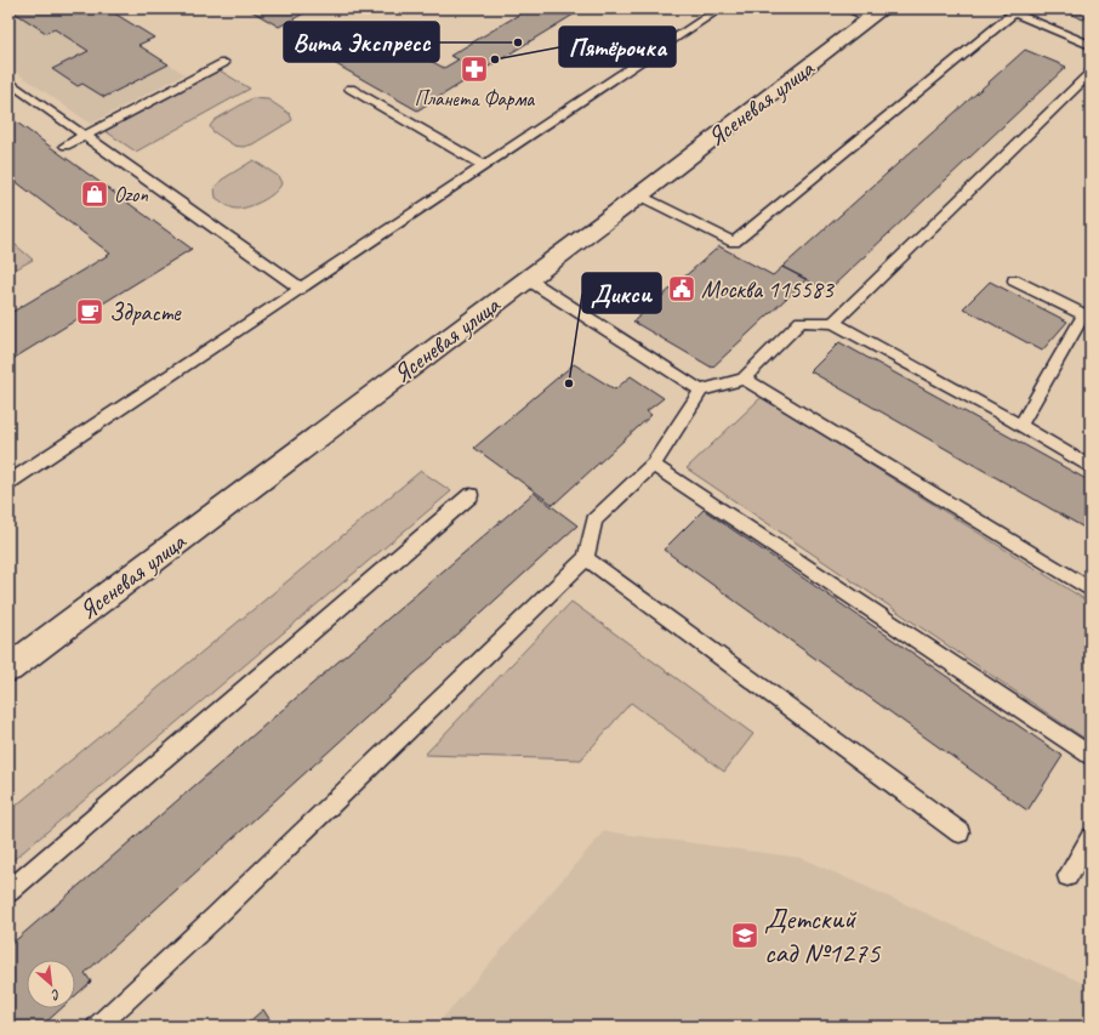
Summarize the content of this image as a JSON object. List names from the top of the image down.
{
  "streets": {
    "main road": ["Ясеневая улица"]
  },
  "places": {
    "other": ["Вита Экспресс", "Пятёрочка", "Дикси"],
    "pharmacy": ["Планета Фарма"],
    "shop": ["Ozon"],
    "public building": ["Москва 115583"],
    "cafe": ["Здрасте"],
    "school or university": ["Детский сад №1275"]
  },
  "north": "bottom right"
}
